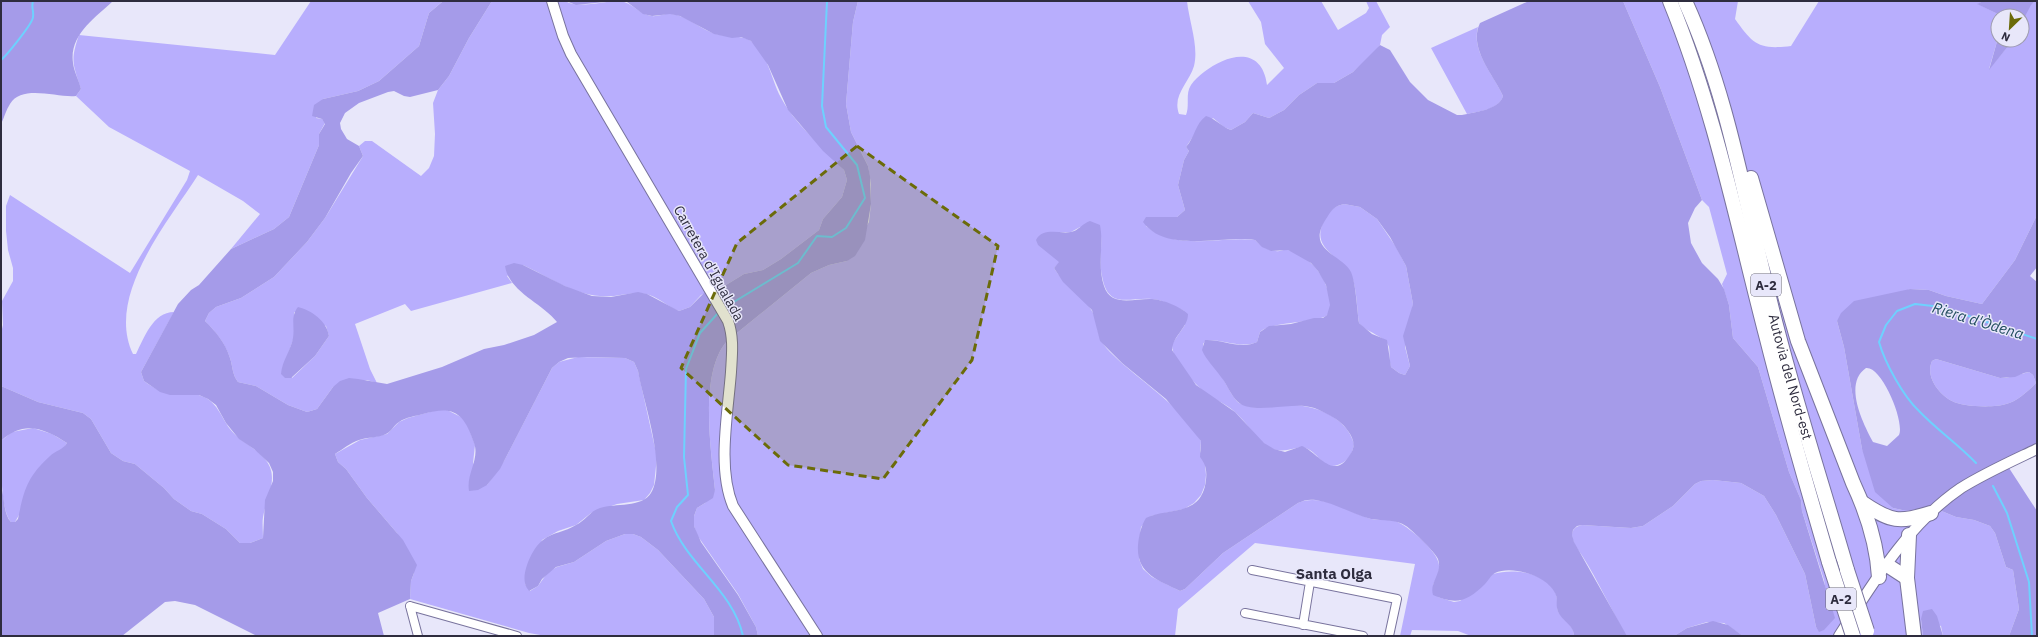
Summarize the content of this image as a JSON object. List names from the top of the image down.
{
  "streets": {
    "highway": ["A-2", "Autovia del Nord-est"],
    "street": ["Carretera d'Igualada"]
  },
  "districts": ["Santa Olga"],
  "water": ["Riera d'Òdena"],
  "north": "bottom left"
}
